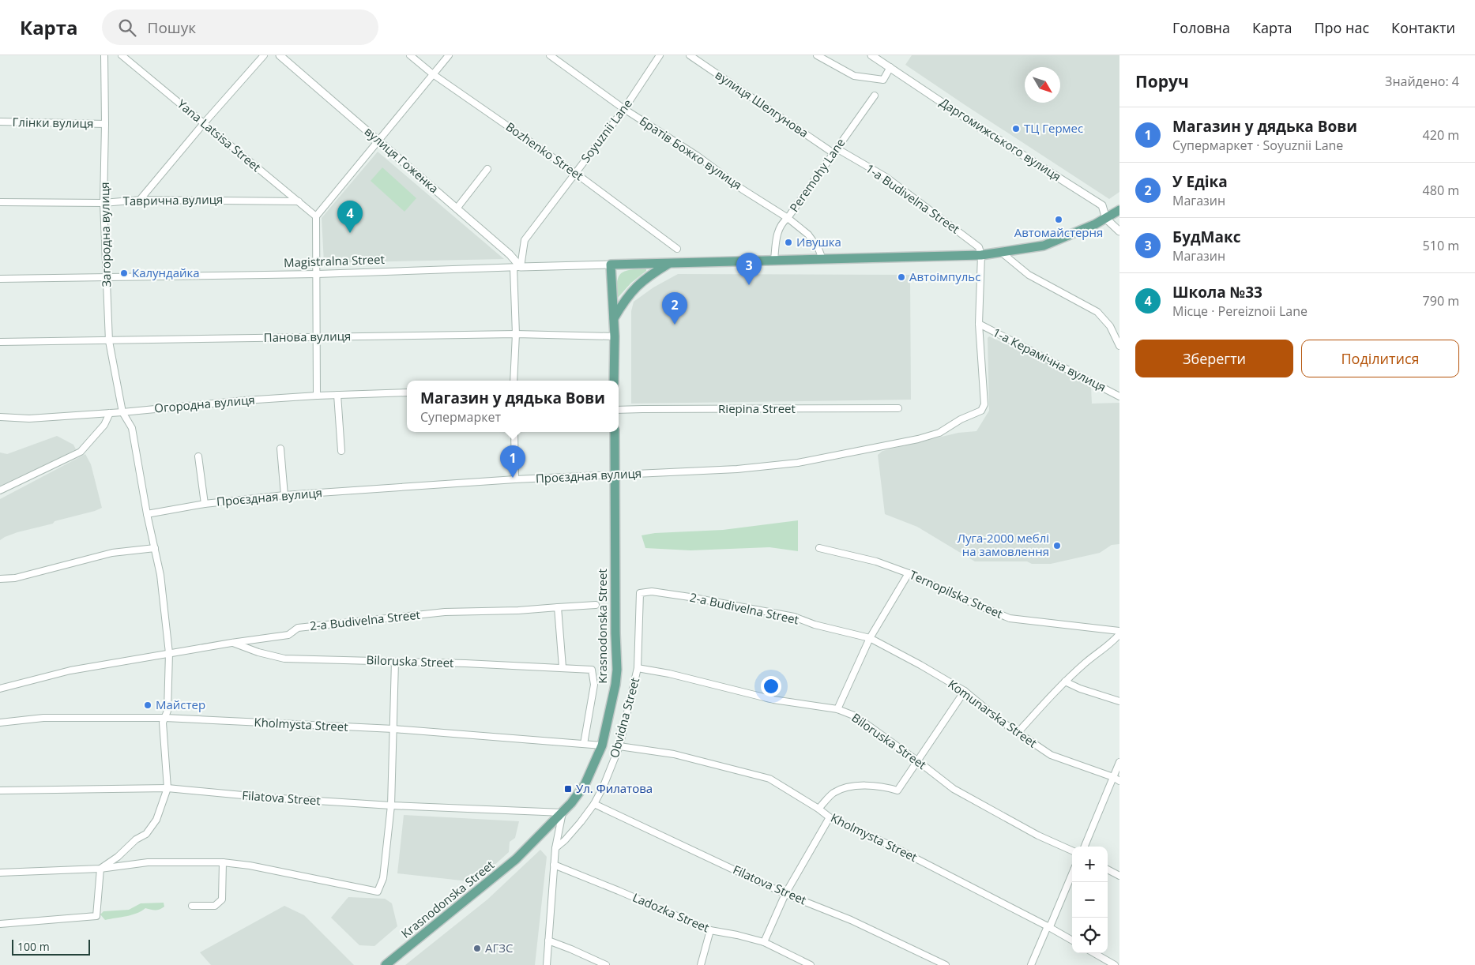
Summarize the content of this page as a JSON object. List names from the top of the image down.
{
  "streets": {
    "main road": ["Magistralna Street", "Krasnodonska Street"],
    "street": [
      "вулиця Шелгунова",
      "Глінки вулиця",
      "Soyuznii Lane",
      "Yana Latsisa Street",
      "Даргомижського вулиця",
      "Bozhenko Street",
      "Братів Божко вулиця",
      "вулиця Гоженка",
      "Peremohy Lane",
      "1-a Budivelna Street",
      "Таврична вулиця",
      "Загородна вулиця",
      "Панова вулиця",
      "1-а Керамічна вулиця",
      "Огородна вулиця",
      "Riepina Street",
      "Проєздная вулиця",
      "Ternopilska Street",
      "2-a Budivelna Street",
      "Biloruska Street",
      "Komunarska Street",
      "Obvidna Street",
      "Kholmysta Street",
      "Filatova Street",
      "Ladozka Street"
    ]
  },
  "crossings": [
    ["вулиця Шелгунова", "Peremohy Lane"],
    ["вулиця Шелгунова", "1-a Budivelna Street"],
    ["Глінки вулиця", "Загородна вулиця"],
    ["Soyuznii Lane", "Bozhenko Street"],
    ["Soyuznii Lane", "Братів Божко вулиця"],
    ["Soyuznii Lane", "вулиця Гоженка"],
    ["Soyuznii Lane", "Magistralna Street"],
    ["Soyuznii Lane", "Панова вулиця"],
    ["Yana Latsisa Street", "Таврична вулиця"],
    ["Братів Божко вулиця", "Peremohy Lane"],
    ["вулиця Гоженка", "Magistralna Street"],
    ["Peremohy Lane", "1-a Budivelna Street"],
    ["Peremohy Lane", "Magistralna Street"],
    ["Таврична вулиця", "Загородна вулиця"],
    ["Загородна вулиця", "Magistralna Street"],
    ["Загородна вулиця", "Панова вулиця"],
    ["Загородна вулиця", "Огородна вулиця"],
    ["Загородна вулиця", "Проєздная вулиця"],
    ["Загородна вулиця", "2-a Budivelna Street"],
    ["Загородна вулиця", "Kholmysta Street"],
    ["Загородна вулиця", "Filatova Street"],
    ["1-а Керамічна вулиця", "Проєздная вулиця"],
    ["Проєздная вулиця", "Krasnodonska Street"],
    ["2-a Budivelna Street", "Biloruska Street"],
    ["2-a Budivelna Street", "Komunarska Street"],
    ["2-a Budivelna Street", "Obvidna Street"],
    ["Krasnodonska Street", "Kholmysta Street"],
    ["Krasnodonska Street", "Filatova Street"],
    ["Biloruska Street", "Obvidna Street"],
    ["Biloruska Street", "Kholmysta Street"],
    ["Obvidna Street", "Kholmysta Street"],
    ["Obvidna Street", "Filatova Street"]
  ],
  "places": {
    "other": [
      "ТЦ Гермес",
      "Автомайстерня",
      "Ивушка",
      "Калундайка",
      "Автоімпульс",
      "Луга-2000 меблі на замовлення",
      "Майстер",
      "АГЗС"
    ],
    "transit": ["Ул. Филатова"]
  },
  "scale_bar": "100 m",
  "north": "bottom right",
  "page": {
    "header": "Карта",
    "search": "Пошук",
    "nav": [
      "Головна",
      "Карта",
      "Про нас",
      "Контакти"
    ],
    "heading": ["Поруч", "Знайдено: 4"],
    "list": [
      {
        "mark": "1",
        "name": "Магазин у дядька Вови",
        "note": "Супермаркет · Soyuznii Lane",
        "value": "420 m"
      },
      {
        "mark": "2",
        "name": "У Едіка",
        "note": "Магазин",
        "value": "480 m"
      },
      {
        "mark": "3",
        "name": "БудМакс",
        "note": "Магазин",
        "value": "510 m"
      },
      {
        "mark": "4",
        "name": "Школа №33",
        "note": "Місце · Pereiznoii Lane",
        "value": "790 m"
      }
    ],
    "pins": [
      "4",
      "3",
      "2",
      "1"
    ],
    "buttons": ["Зберегти", "Поділитися"],
    "popup": ["Магазин у дядька Вови", "Супермаркет"],
    "map_buttons": ["+", "−"],
    "scale": "100 m"
  }
}
